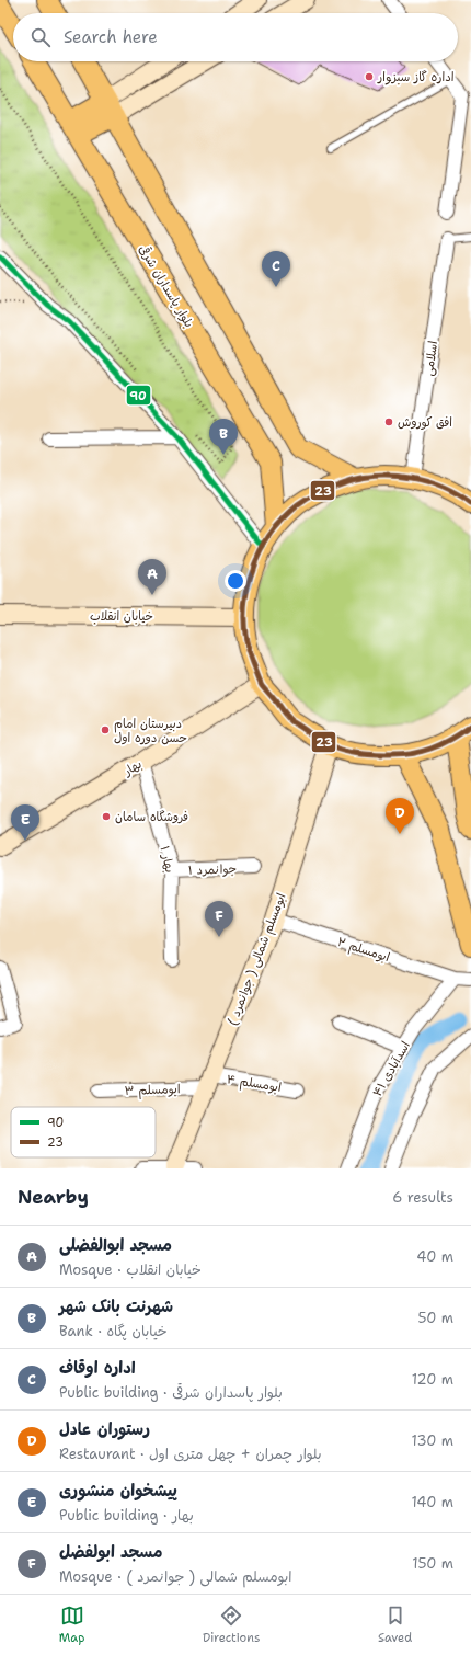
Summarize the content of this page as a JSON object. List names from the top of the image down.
{
  "streets": {
    "main road": [
      "بلوار پاسداران شرقی",
      "خیابان انقلاب",
      "بهار",
      "ابومسلم شمالی ( جوانمرد )"
    ],
    "street": [
      "اسلامی",
      "بهار ۱",
      "جوانمرد ۱",
      "ابومسلم ۲",
      "اسدآبادی ۴۱",
      "ابومسلم ۴",
      "ابومسلم ۳"
    ]
  },
  "crossings": [
    ["بهار", "بهار ۱"],
    ["بهار ۱", "جوانمرد ۱"],
    ["ابومسلم ۲", "ابومسلم شمالی ( جوانمرد )"],
    ["ابومسلم ۲", "اسدآبادی ۴۱"],
    ["ابومسلم شمالی ( جوانمرد )", "ابومسلم ۴"],
    ["ابومسلم شمالی ( جوانمرد )", "ابومسلم ۳"],
    ["ابومسلم ۴", "ابومسلم ۳"]
  ],
  "places": [
    "اداره گاز سبزوار",
    "افق کوروش",
    "دبیرستان امام حسن دوره اول",
    "فروشگاه سامان"
  ],
  "lines": ["transit line 90", "transit line 23"],
  "legend": ["90", "23"],
  "page": {
    "search": "Search here",
    "pins": [
      "C",
      "B",
      "A",
      "D",
      "E",
      "F"
    ],
    "heading": ["Nearby", "6 results"],
    "list": [
      {
        "mark": "A",
        "name": "مسجد ابوالفضلی",
        "note": "Mosque · خیابان انقلاب",
        "value": "40 m"
      },
      {
        "mark": "B",
        "name": "شهرنت بانک شهر",
        "note": "Bank · خیابان پگاه",
        "value": "50 m"
      },
      {
        "mark": "C",
        "name": "اداره اوقاف",
        "note": "Public building · بلوار پاسداران شرقی",
        "value": "120 m"
      },
      {
        "mark": "D",
        "name": "رستوران عادل",
        "note": "Restaurant · بلوار چمران + چهل متری اول",
        "value": "130 m"
      },
      {
        "mark": "E",
        "name": "پیشخوان منشوری",
        "note": "Public building · بهار",
        "value": "140 m"
      },
      {
        "mark": "F",
        "name": "مسجد ابولفضل",
        "note": "Mosque · ابومسلم شمالی ( جوانمرد )",
        "value": "150 m"
      }
    ],
    "nav": ["Map", "Directions", "Saved"]
  }
}
